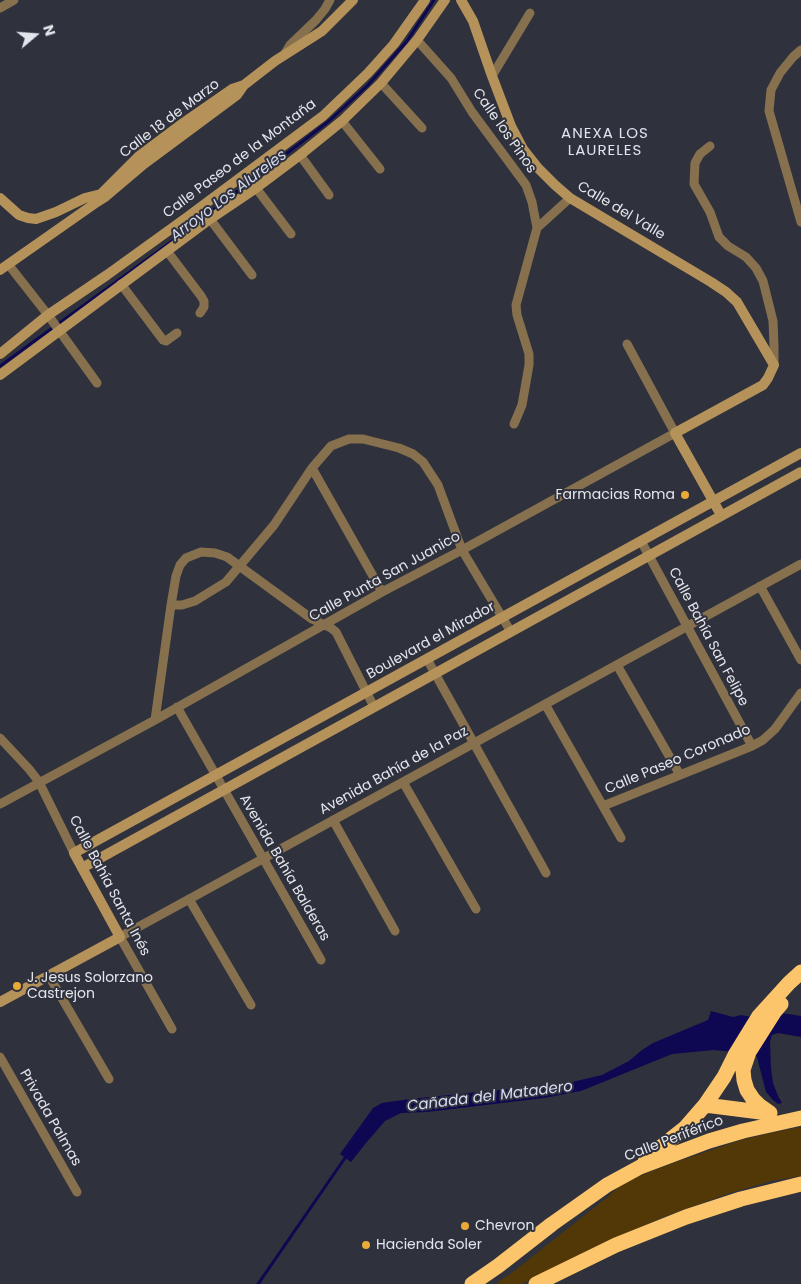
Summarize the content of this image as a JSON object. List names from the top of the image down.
{
  "streets": {
    "highway": ["Calle Periférico"],
    "main road": [
      "Calle 18 de Marzo",
      "Calle Paseo de la Montaña",
      "Calle del Valle",
      "Calle Punta San Juanico",
      "Boulevard el Mirador",
      "Avenida Bahía de la Paz",
      "Calle Bahía Santa Inés"
    ],
    "street": [
      "Calle los Pinos",
      "Calle Bahía San Felipe",
      "Calle Paseo Coronado",
      "Avenida Bahía Balderas",
      "Privada Palmas"
    ]
  },
  "crossings": [
    ["Calle del Valle", "Calle Punta San Juanico"],
    ["Calle Punta San Juanico", "Avenida Bahía Balderas"],
    ["Calle Punta San Juanico", "Calle Bahía Santa Inés"],
    ["Calle Bahía San Felipe", "Boulevard el Mirador"],
    ["Calle Bahía San Felipe", "Calle Paseo Coronado"],
    ["Calle Bahía San Felipe", "Avenida Bahía de la Paz"],
    ["Boulevard el Mirador", "Avenida Bahía Balderas"],
    ["Boulevard el Mirador", "Calle Bahía Santa Inés"],
    ["Avenida Bahía de la Paz", "Avenida Bahía Balderas"],
    ["Avenida Bahía de la Paz", "Calle Bahía Santa Inés"]
  ],
  "districts": ["ANEXA LOS LAURELES"],
  "water": ["Arroyo Los Alureles", "Cañada del Matadero"],
  "places": [
    "Farmacias Roma",
    "J. Jesus Solorzano Castrejon",
    "Chevron",
    "Hacienda Soler"
  ],
  "north": "right"
}
